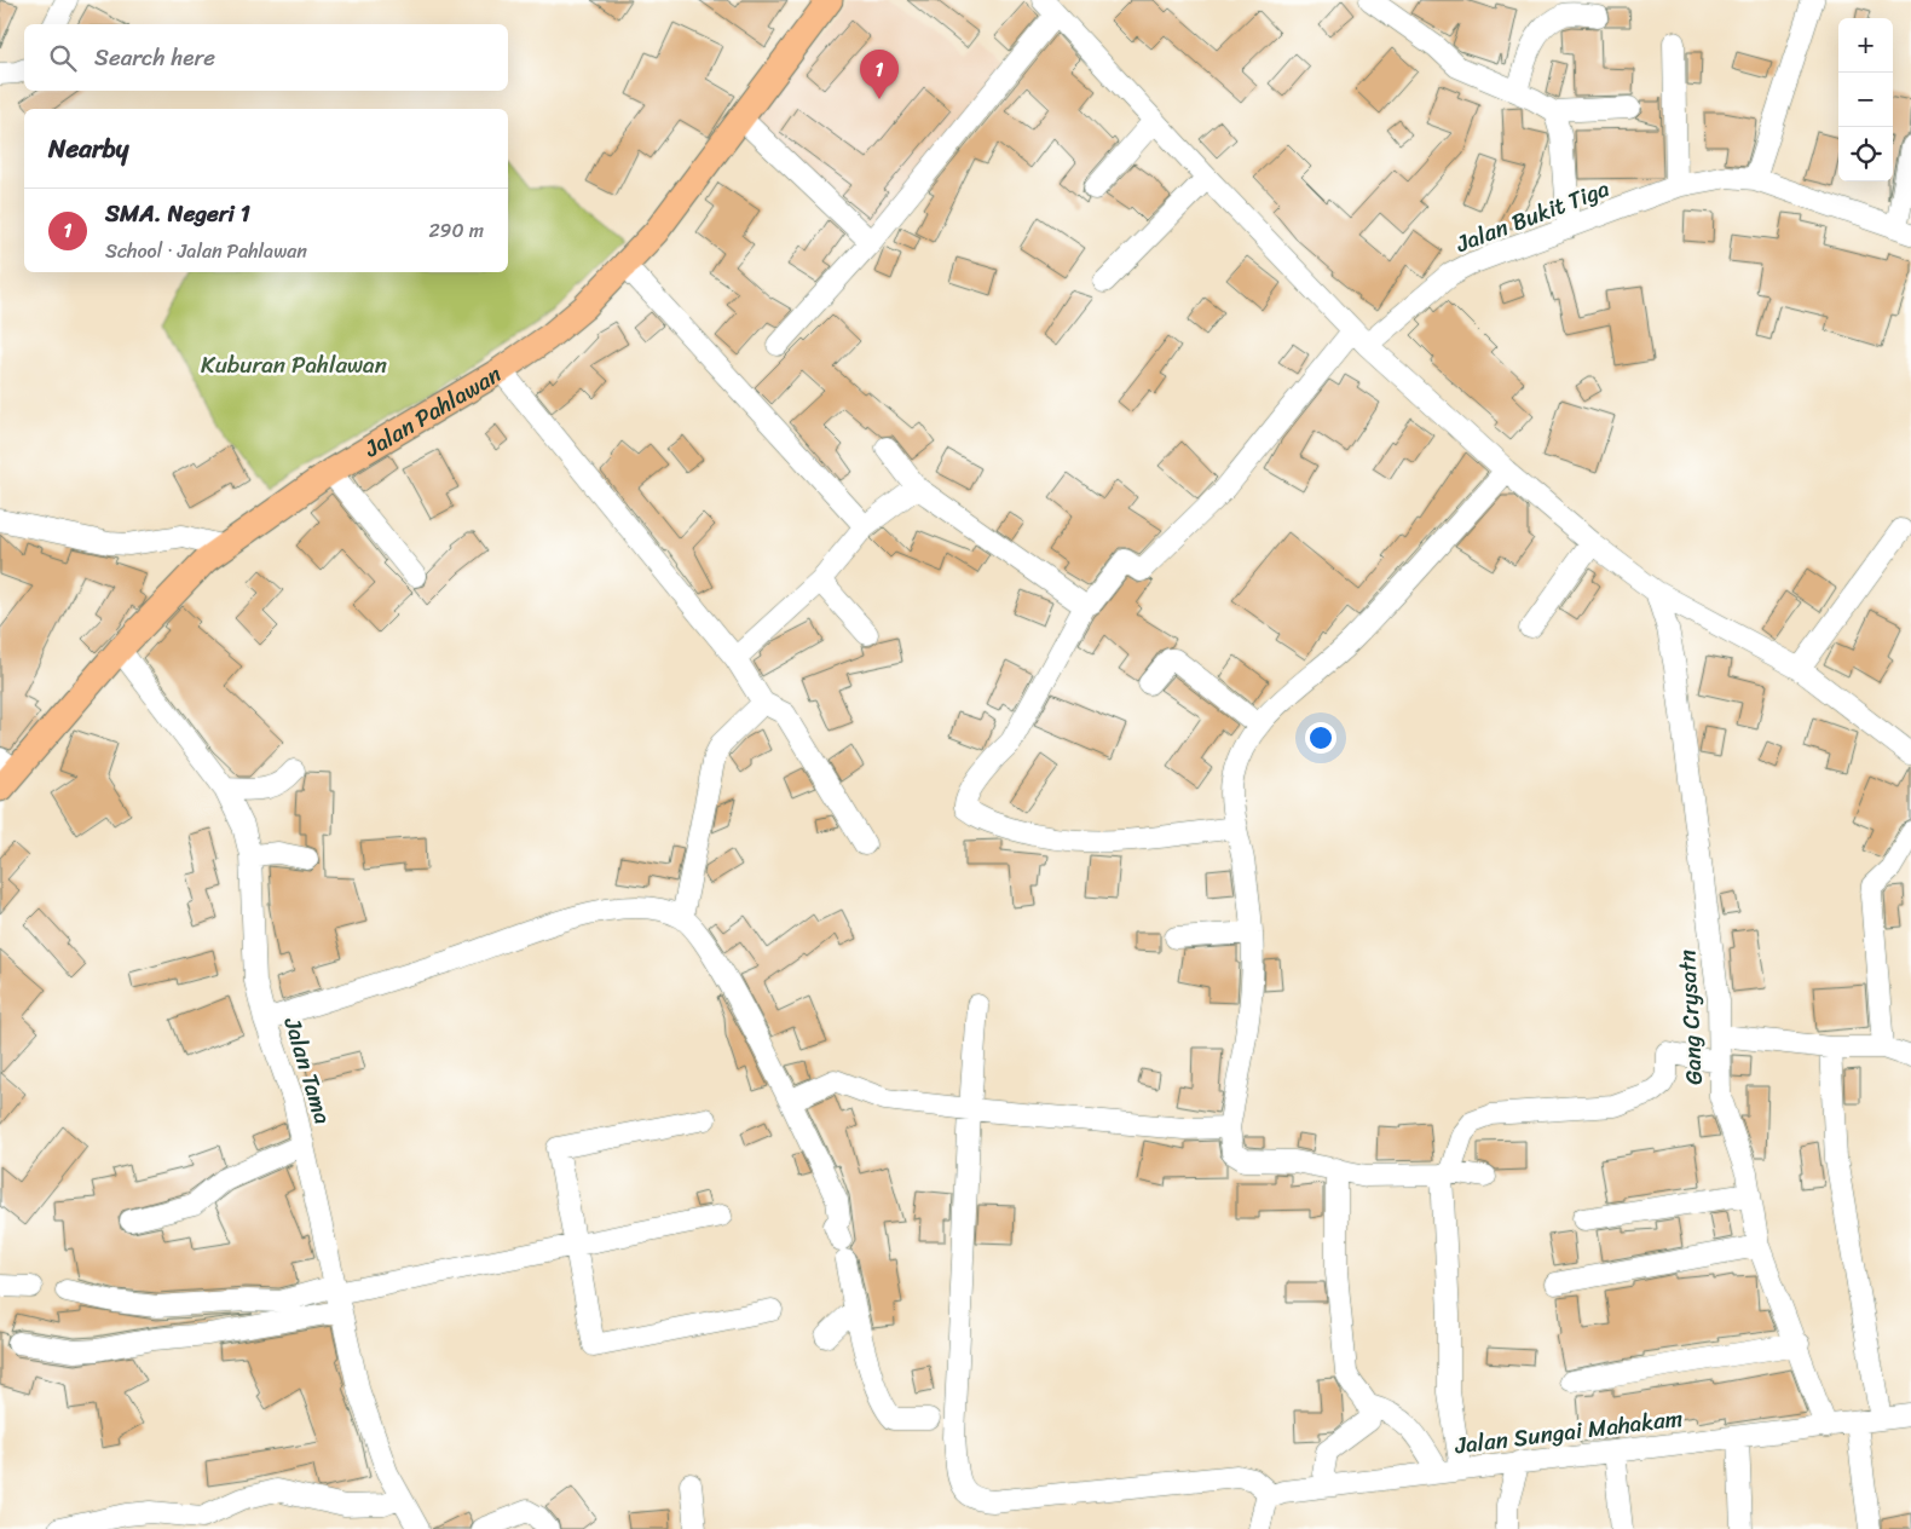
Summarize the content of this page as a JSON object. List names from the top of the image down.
{
  "streets": {
    "main road": ["Jalan Pahlawan"],
    "street": [
      "Jalan Bukit Tiga",
      "Gang Crysatn",
      "Jalan Tama",
      "Jalan Sungai Mahakam"
    ]
  },
  "crossings": [
    ["Jalan Pahlawan", "Jalan Tama"],
    ["Gang Crysatn", "Jalan Sungai Mahakam"]
  ],
  "parks": ["Kuburan Pahlawan"],
  "page": {
    "map_buttons": ["+", "−"],
    "search": "Search here",
    "pins": "1",
    "heading": "Nearby",
    "list": [
      {
        "mark": "1",
        "name": "SMA. Negeri 1",
        "note": "School · Jalan Pahlawan",
        "value": "290 m"
      }
    ]
  }
}
